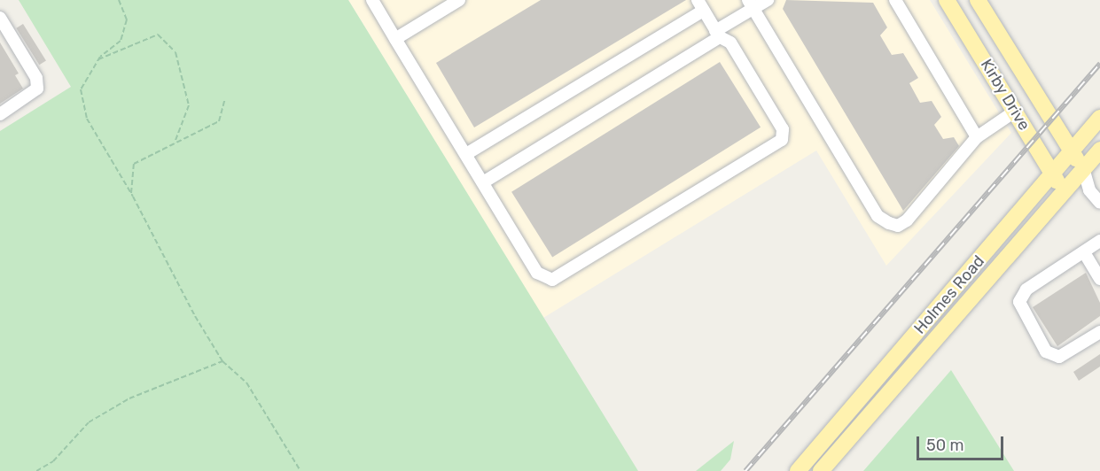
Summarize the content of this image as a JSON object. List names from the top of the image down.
{
  "streets": {
    "main road": ["Kirby Drive", "Holmes Road"]
  },
  "crossings": [
    ["Kirby Drive", "Holmes Road"]
  ],
  "scale_bar": "50 m"
}
